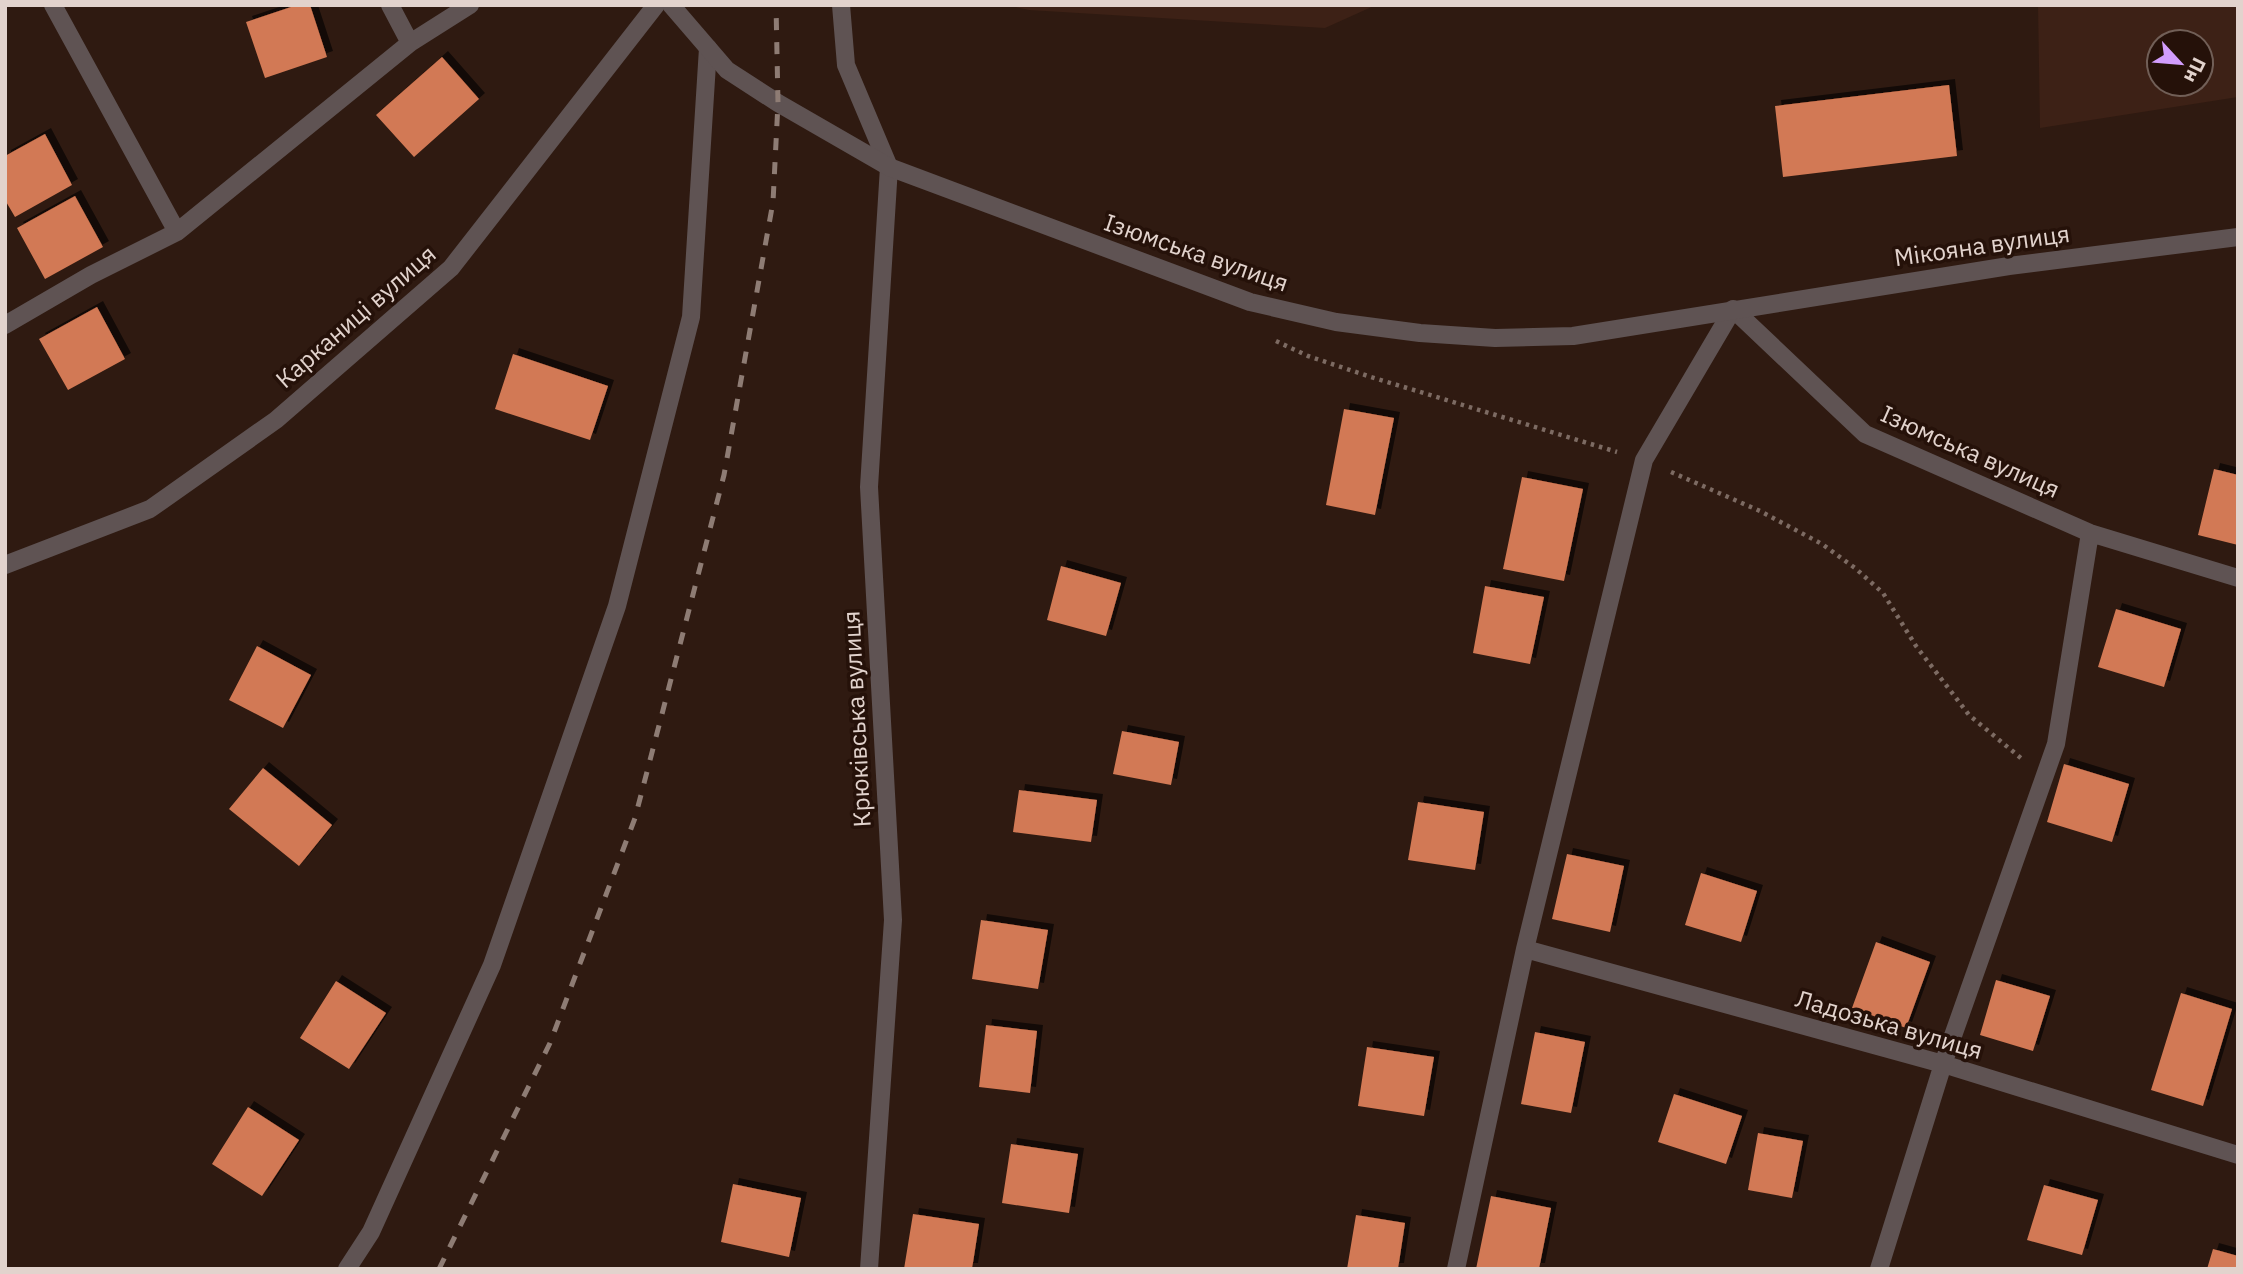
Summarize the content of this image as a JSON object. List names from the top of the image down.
{
  "streets": {
    "street": [
      "Мікояна вулиця",
      "Ізюмська вулиця",
      "Карканиці вулиця",
      "Крюківська вулиця",
      "Ладозька вулиця"
    ]
  },
  "crossings": [
    ["Мікояна вулиця", "Ізюмська вулиця"],
    ["Ізюмська вулиця", "Крюківська вулиця"]
  ],
  "north": "bottom right"
}
